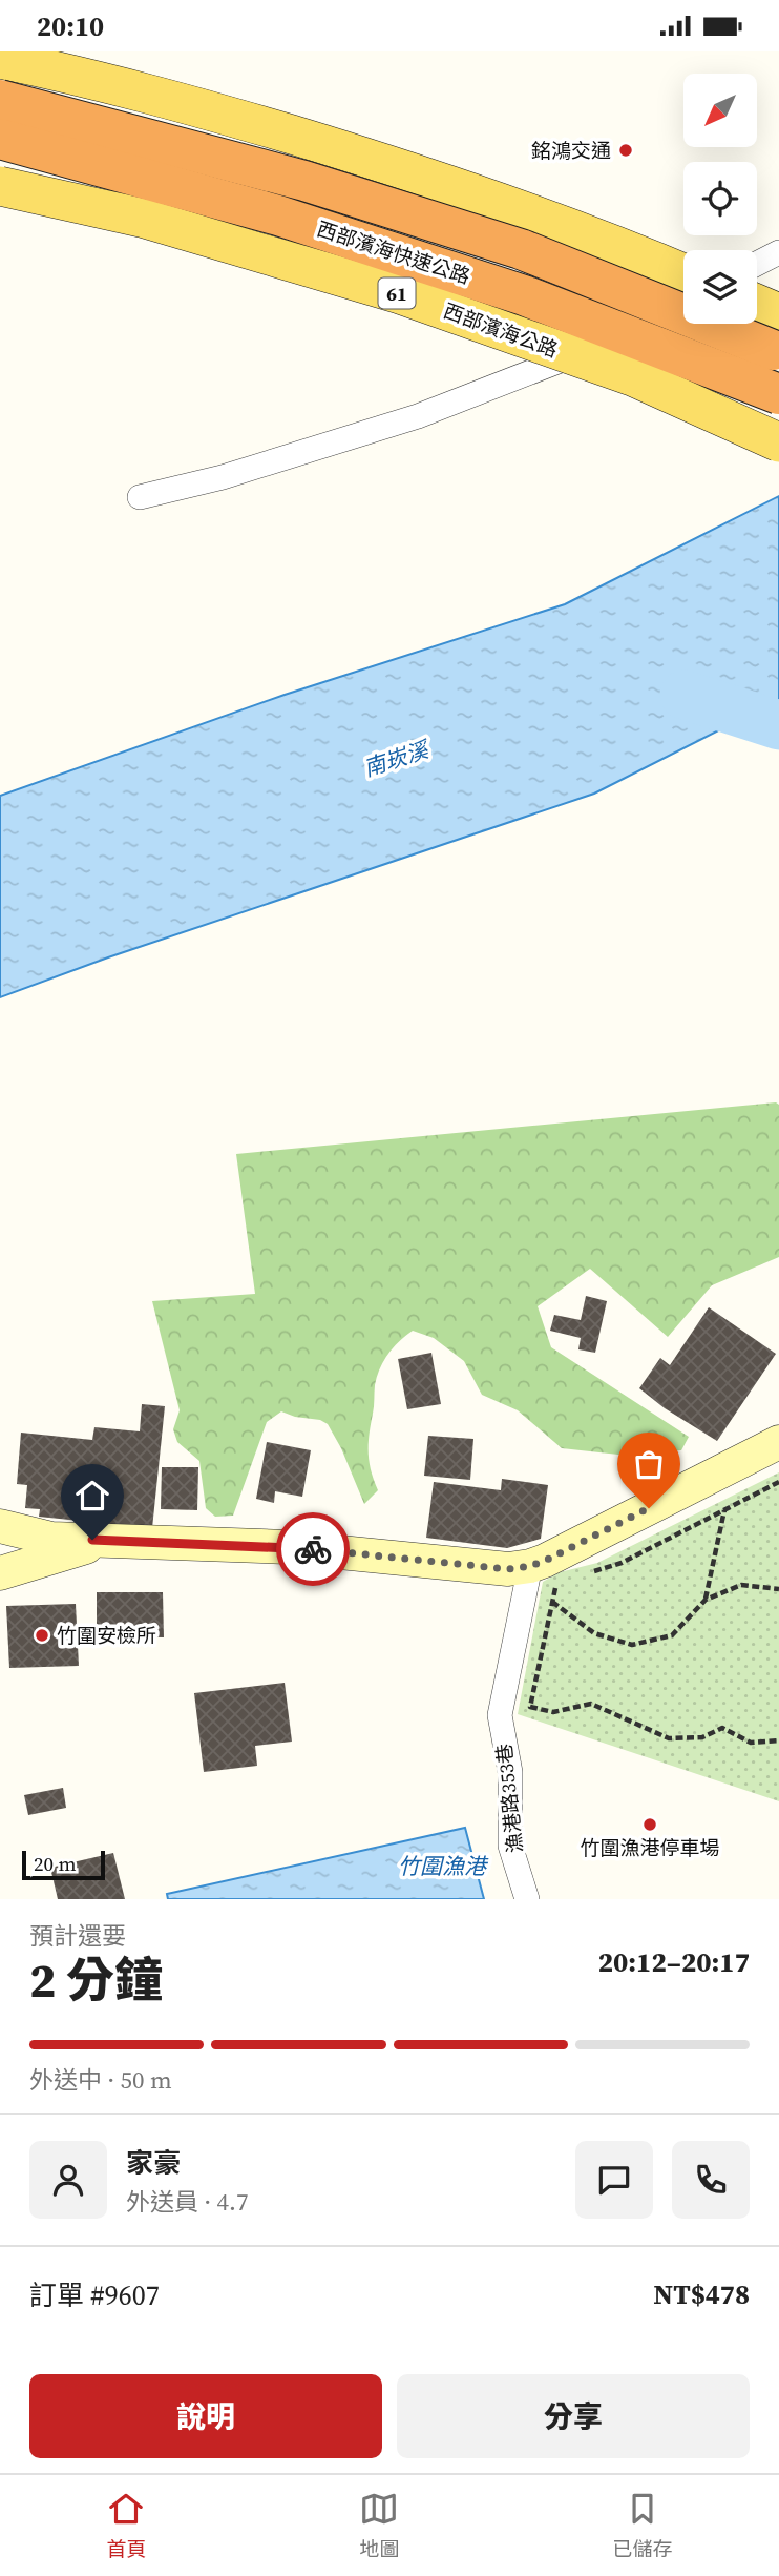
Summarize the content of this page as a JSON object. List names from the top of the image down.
{
  "streets": {
    "highway": ["西部濱海快速公路", "61"],
    "main road": ["西部濱海公路"],
    "street": ["漁港路353巷"]
  },
  "water": ["南崁溪", "竹圍漁港"],
  "places": ["銘鴻交通", "竹圍安檢所", "竹圍漁港停車場"],
  "scale_bar": "20 m",
  "north": "bottom left",
  "page": {
    "status": "20:10",
    "scale": "20 m",
    "heading": ["2 分鐘", "預計還要", "20:12–20:17"],
    "panel": [
      "家豪",
      "外送員 · 4.7",
      "訂單 #9607",
      "NT$478"
    ],
    "bar": "外送中 · 50 m",
    "buttons": ["說明", "分享"],
    "tabs": ["首頁", "地圖", "已儲存"]
  }
}
